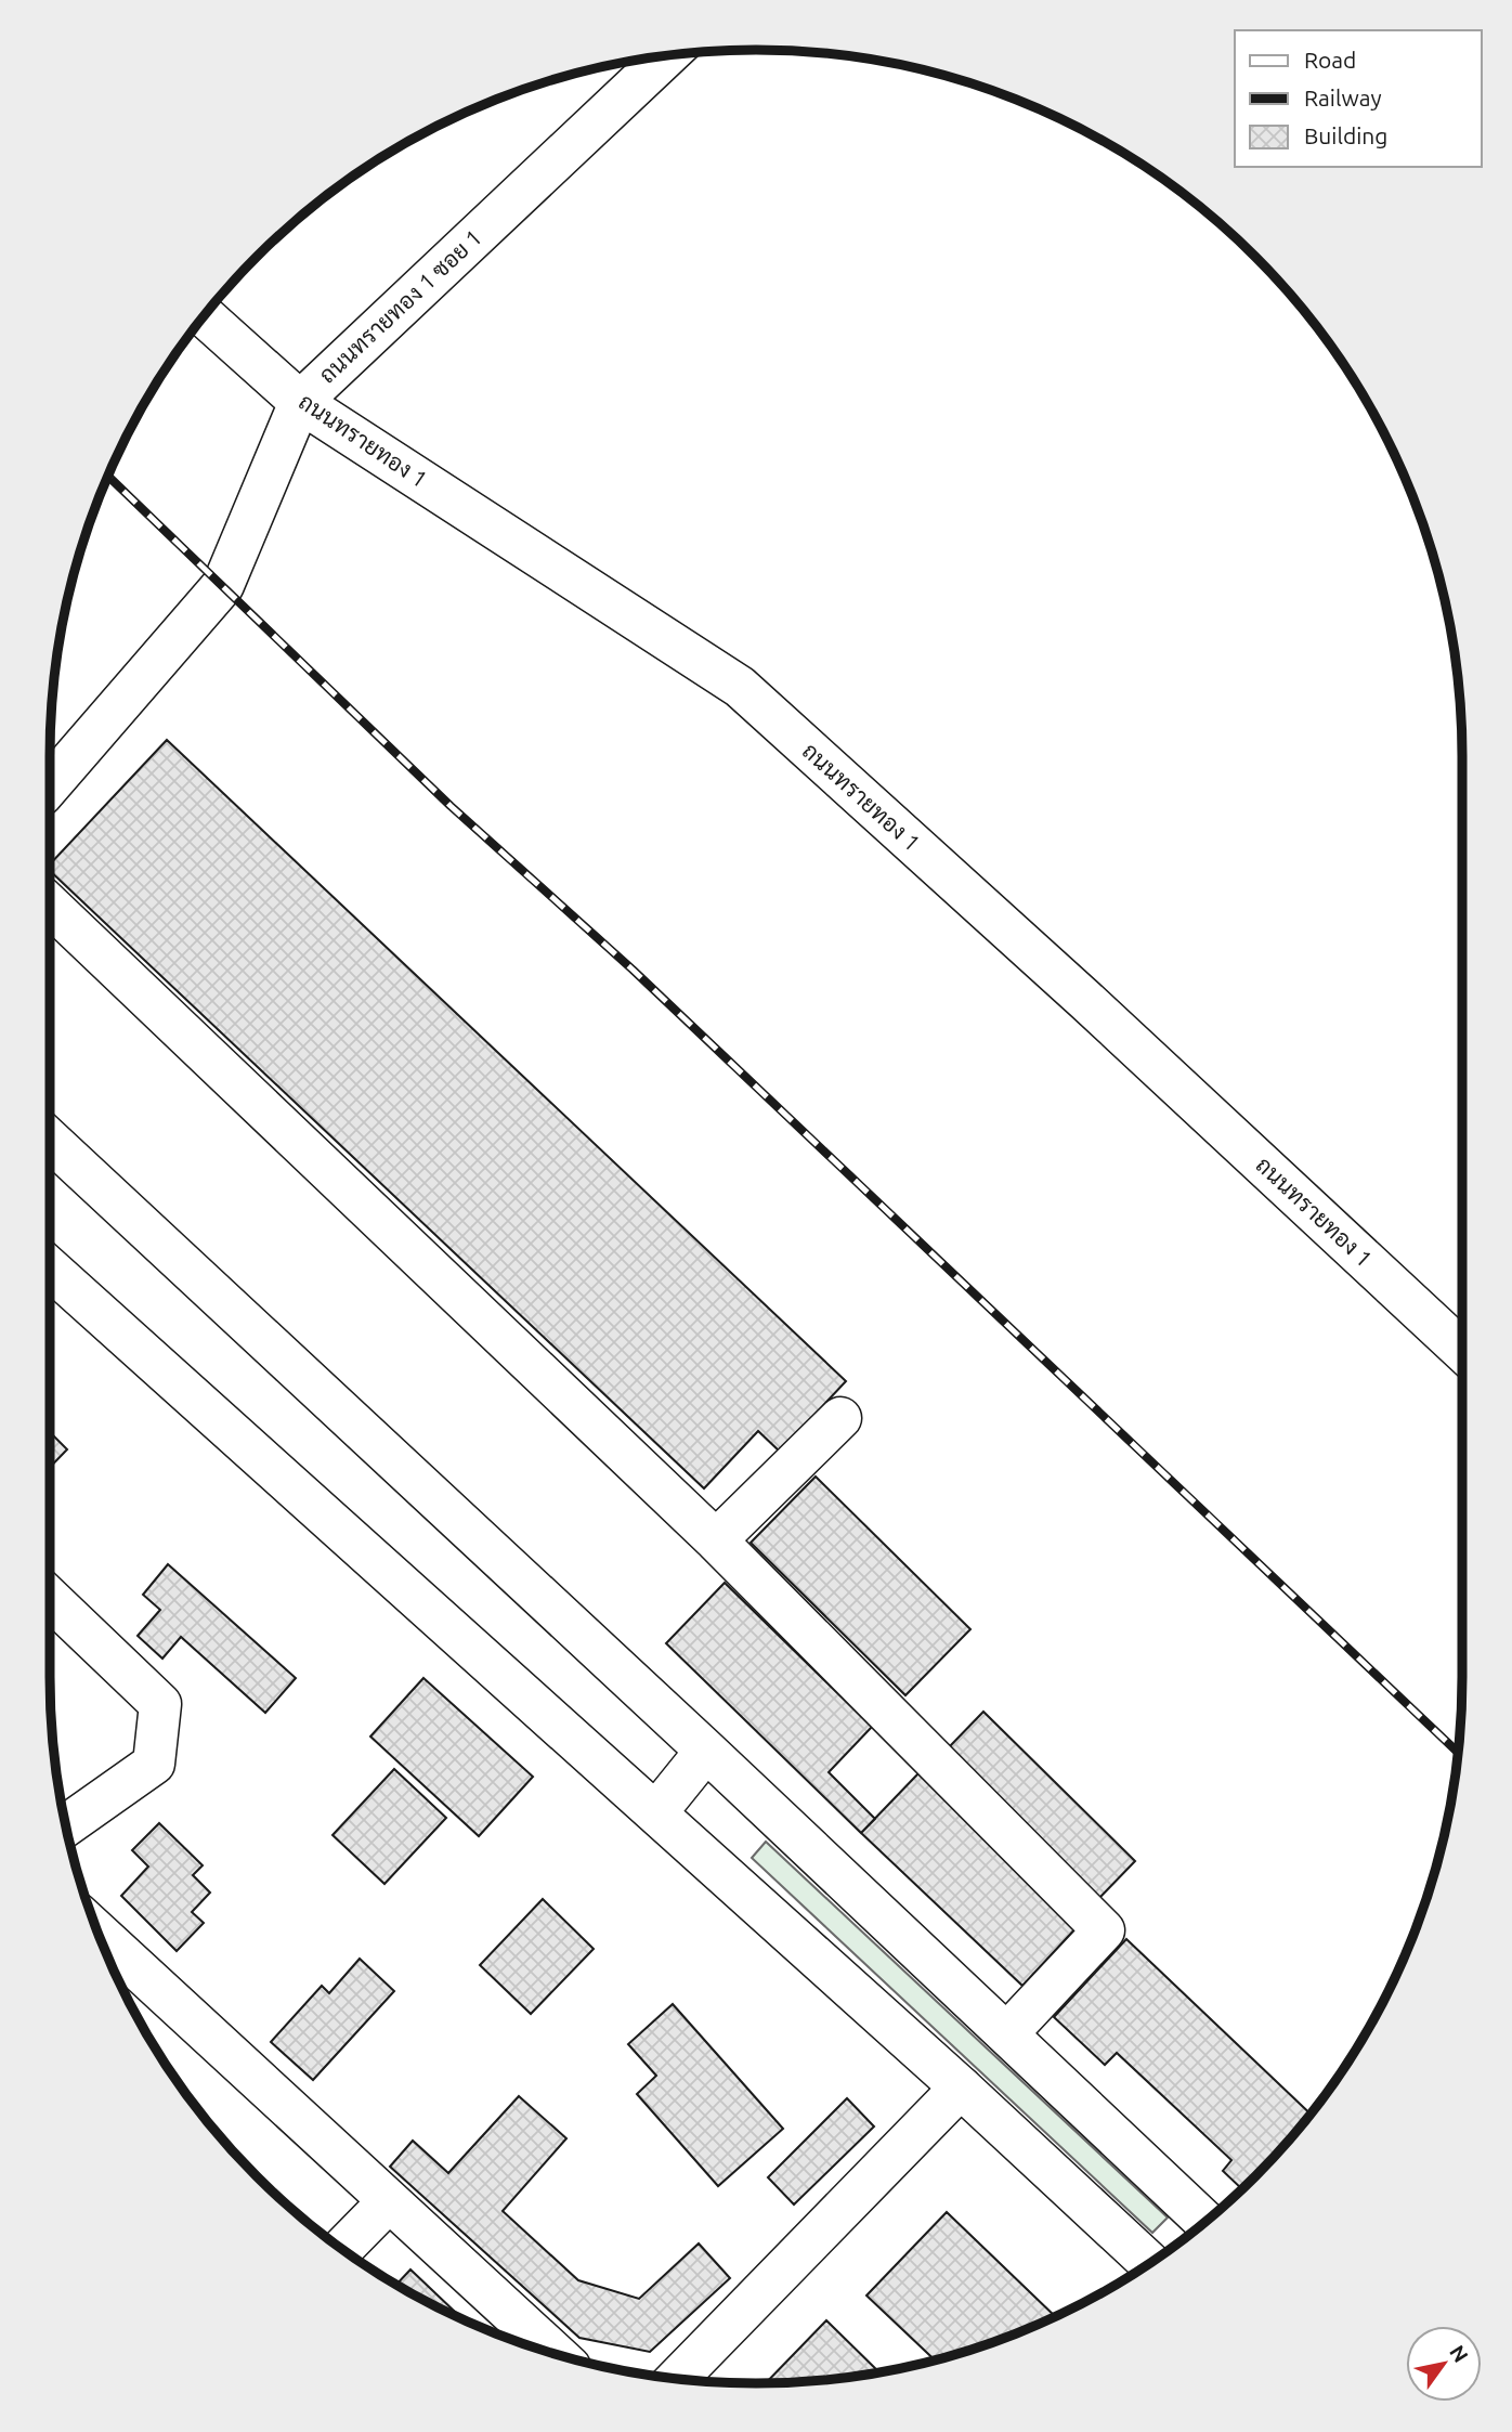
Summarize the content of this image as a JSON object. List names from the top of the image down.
{
  "streets": {
    "street": ["ถนนทรายทอง 1 ซอย 1", "ถนนทรายทอง 1"]
  },
  "crossings": [
    ["ถนนทรายทอง 1 ซอย 1", "ถนนทรายทอง 1"]
  ],
  "legend": ["Road", "Railway", "Building"],
  "north": "top right"
}
